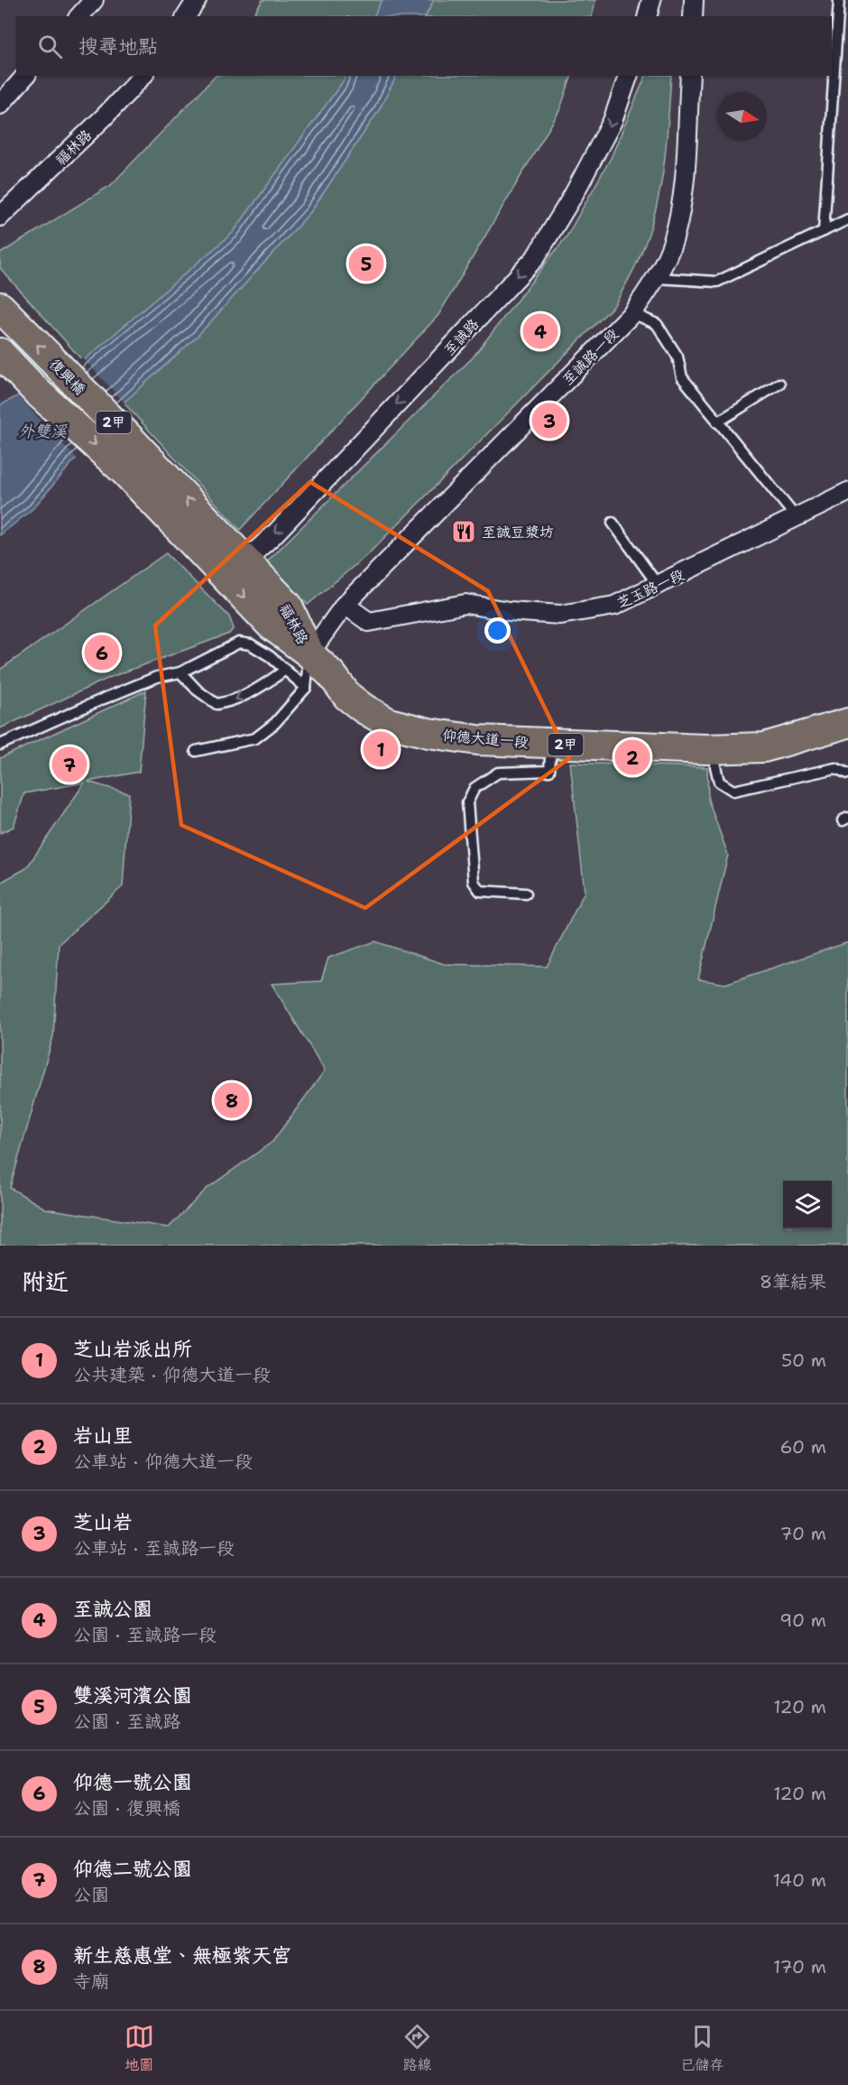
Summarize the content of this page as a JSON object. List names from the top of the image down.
{
  "streets": {
    "main road": [
      "福林路",
      "復興橋",
      "2甲",
      "仰德大道一段"
    ],
    "street": ["至誠路", "至誠路一段", "芝玉路一段"]
  },
  "crossings": [
    ["福林路", "至誠路"],
    ["福林路", "至誠路一段"],
    ["福林路", "復興橋"],
    ["福林路", "仰德大道一段"],
    ["至誠路", "復興橋"],
    ["至誠路一段", "芝玉路一段"],
    ["至誠路一段", "仰德大道一段"]
  ],
  "one_way": ["至誠路"],
  "water": ["外雙溪"],
  "places": {
    "restaurant": ["至誠豆漿坊"]
  },
  "north": "right",
  "page": {
    "search": "搜尋地點",
    "pins": [
      "5",
      "4",
      "3",
      "6",
      "1",
      "2",
      "7",
      "8"
    ],
    "heading": ["附近", "8筆結果"],
    "list": [
      {
        "mark": "1",
        "name": "芝山岩派出所",
        "note": "公共建築 · 仰德大道一段",
        "value": "50 m"
      },
      {
        "mark": "2",
        "name": "岩山里",
        "note": "公車站 · 仰德大道一段",
        "value": "60 m"
      },
      {
        "mark": "3",
        "name": "芝山岩",
        "note": "公車站 · 至誠路一段",
        "value": "70 m"
      },
      {
        "mark": "4",
        "name": "至誠公園",
        "note": "公園 · 至誠路一段",
        "value": "90 m"
      },
      {
        "mark": "5",
        "name": "雙溪河濱公園",
        "note": "公園 · 至誠路",
        "value": "120 m"
      },
      {
        "mark": "6",
        "name": "仰德一號公園",
        "note": "公園 · 復興橋",
        "value": "120 m"
      },
      {
        "mark": "7",
        "name": "仰德二號公園",
        "note": "公園",
        "value": "140 m"
      },
      {
        "mark": "8",
        "name": "新生慈惠堂、無極紫天宮",
        "note": "寺廟",
        "value": "170 m"
      }
    ],
    "nav": ["地圖", "路線", "已儲存"]
  }
}
